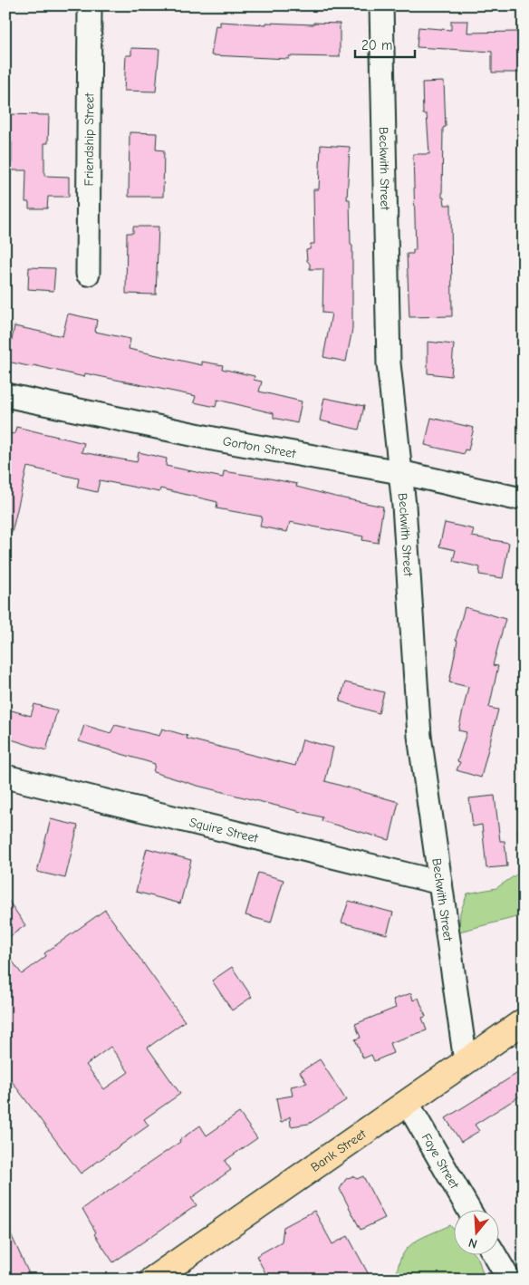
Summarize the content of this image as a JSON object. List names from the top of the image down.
{
  "streets": {
    "main road": ["Bank Street"],
    "street": [
      "Friendship Street",
      "Beckwith Street",
      "Gorton Street",
      "Squire Street",
      "Faye Street"
    ]
  },
  "crossings": [
    ["Beckwith Street", "Gorton Street"],
    ["Beckwith Street", "Squire Street"],
    ["Beckwith Street", "Bank Street"],
    ["Bank Street", "Faye Street"]
  ],
  "scale_bar": "20 m",
  "north": "bottom"
}
